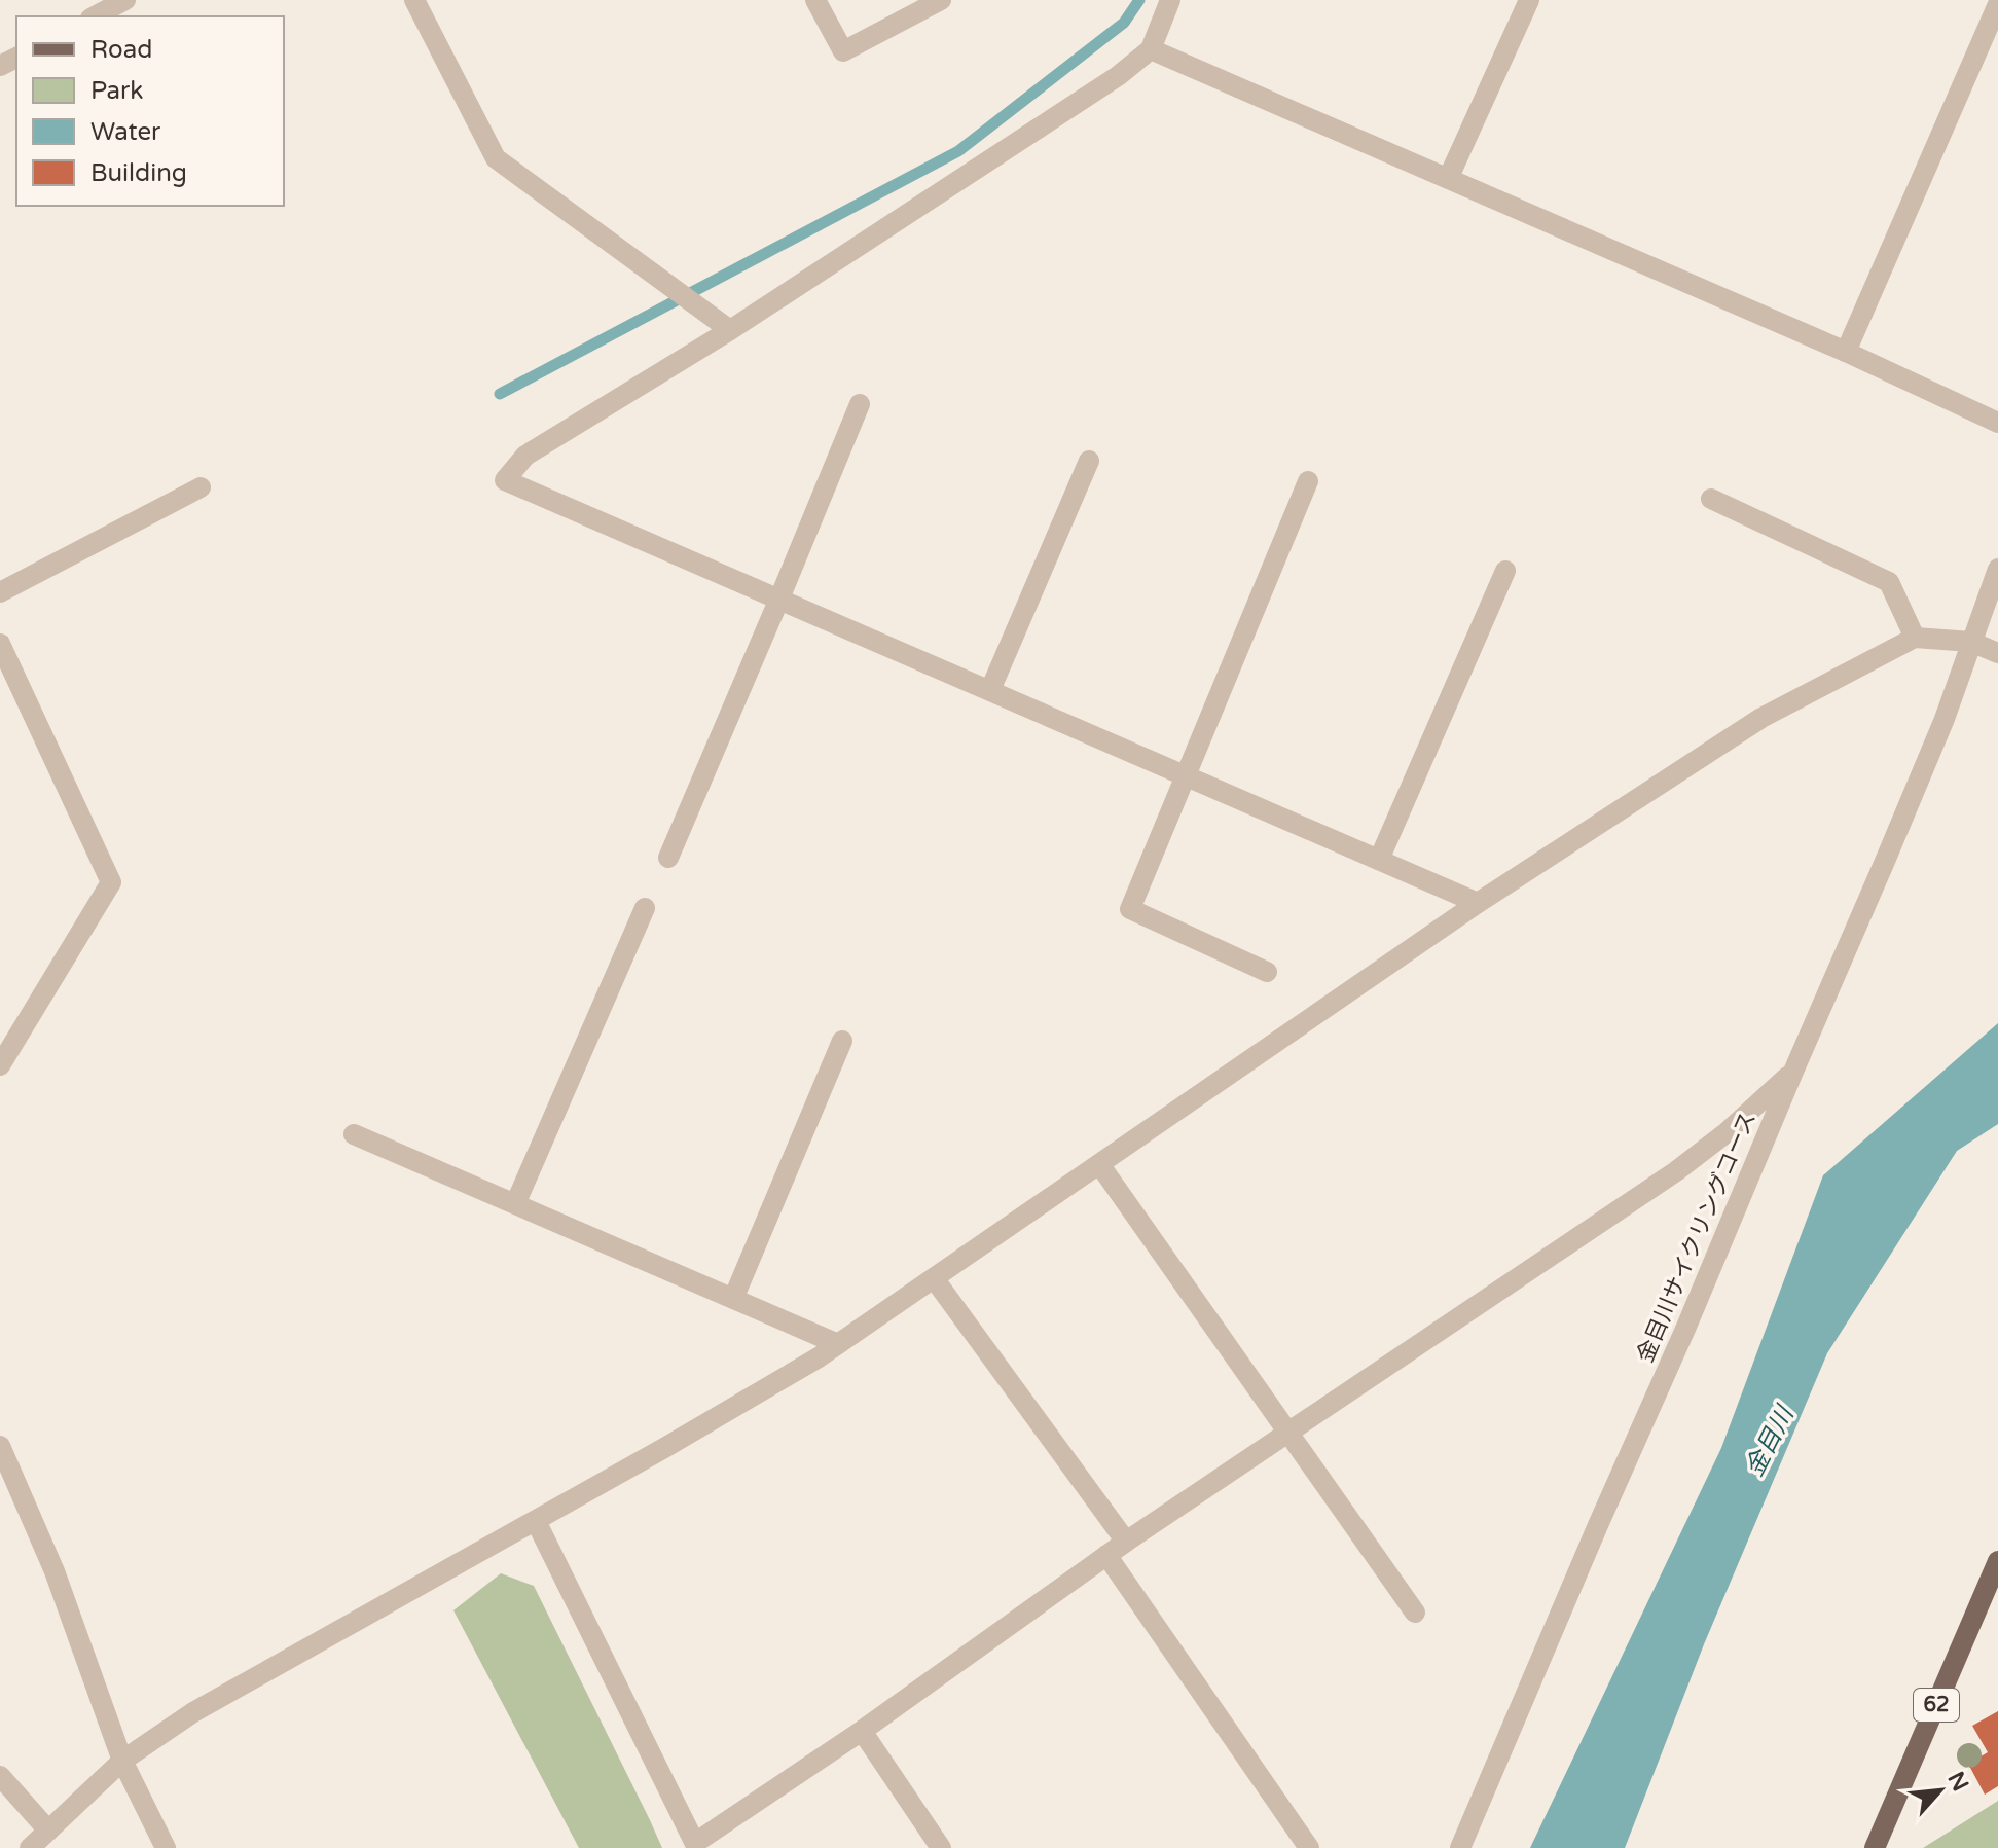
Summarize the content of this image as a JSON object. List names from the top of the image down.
{
  "streets": {
    "main road": ["62"],
    "street": ["金目川サイクリングコース"]
  },
  "water": ["金目川"],
  "legend": [
    "Road",
    "Park",
    "Water",
    "Building"
  ],
  "north": "top right"
}
